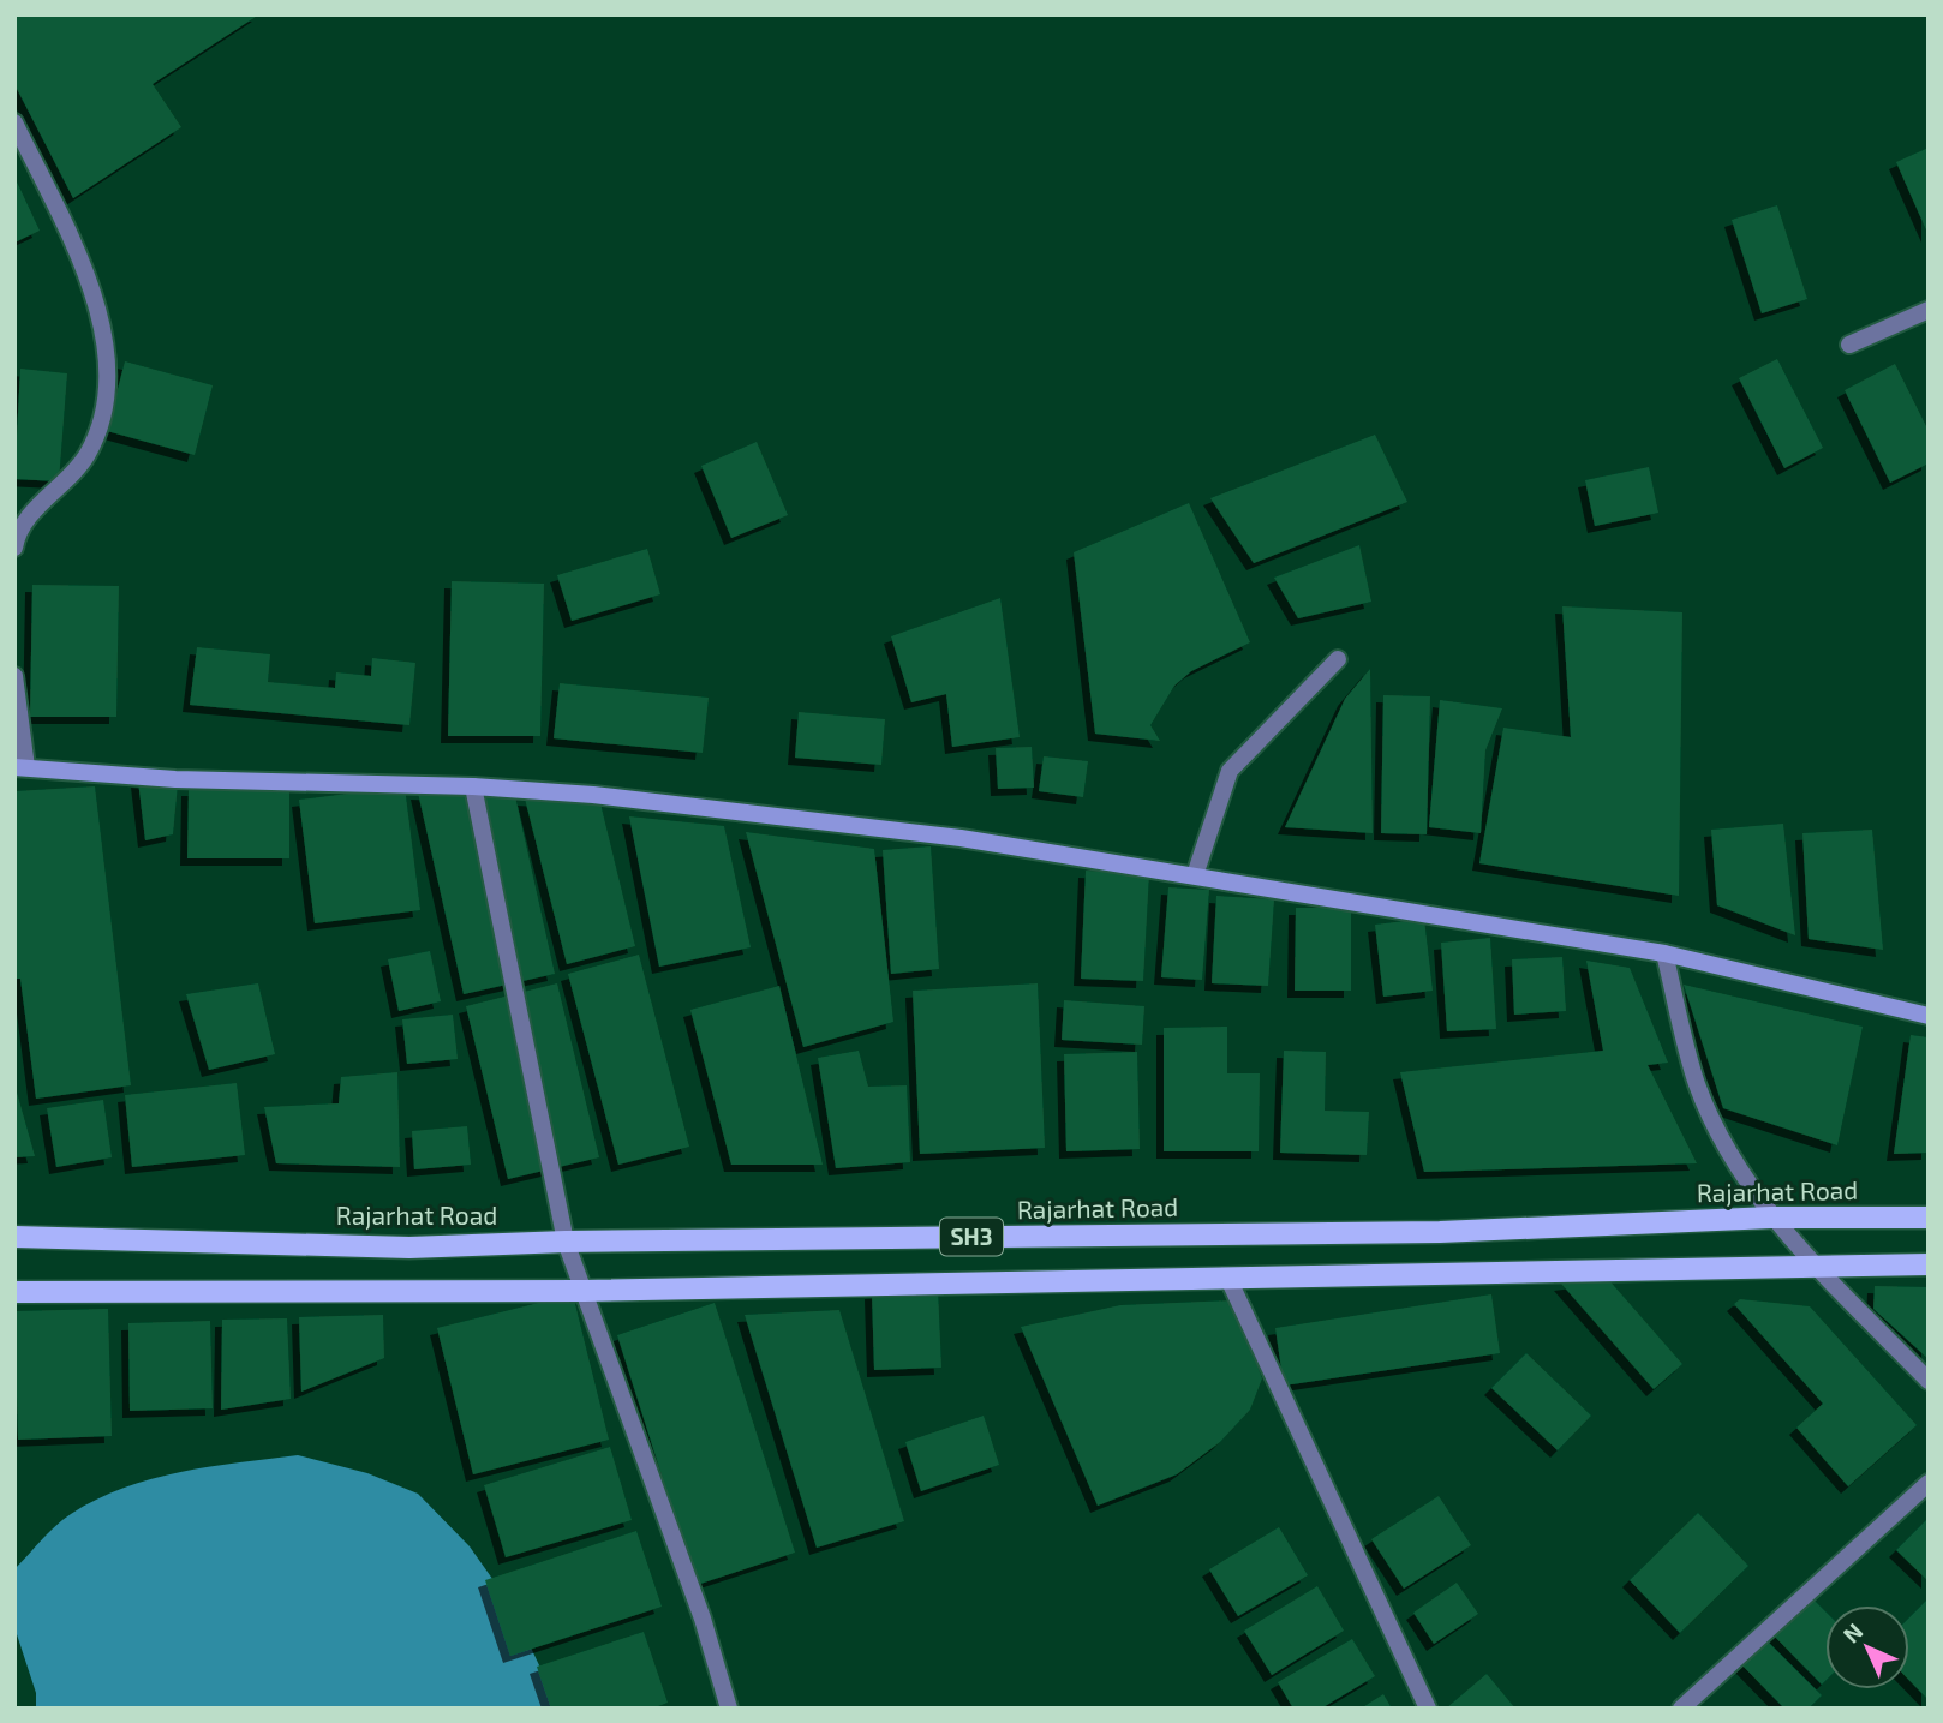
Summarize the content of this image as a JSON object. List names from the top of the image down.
{
  "streets": {
    "main road": ["Rajarhat Road", "SH3"]
  },
  "north": "top left"
}
